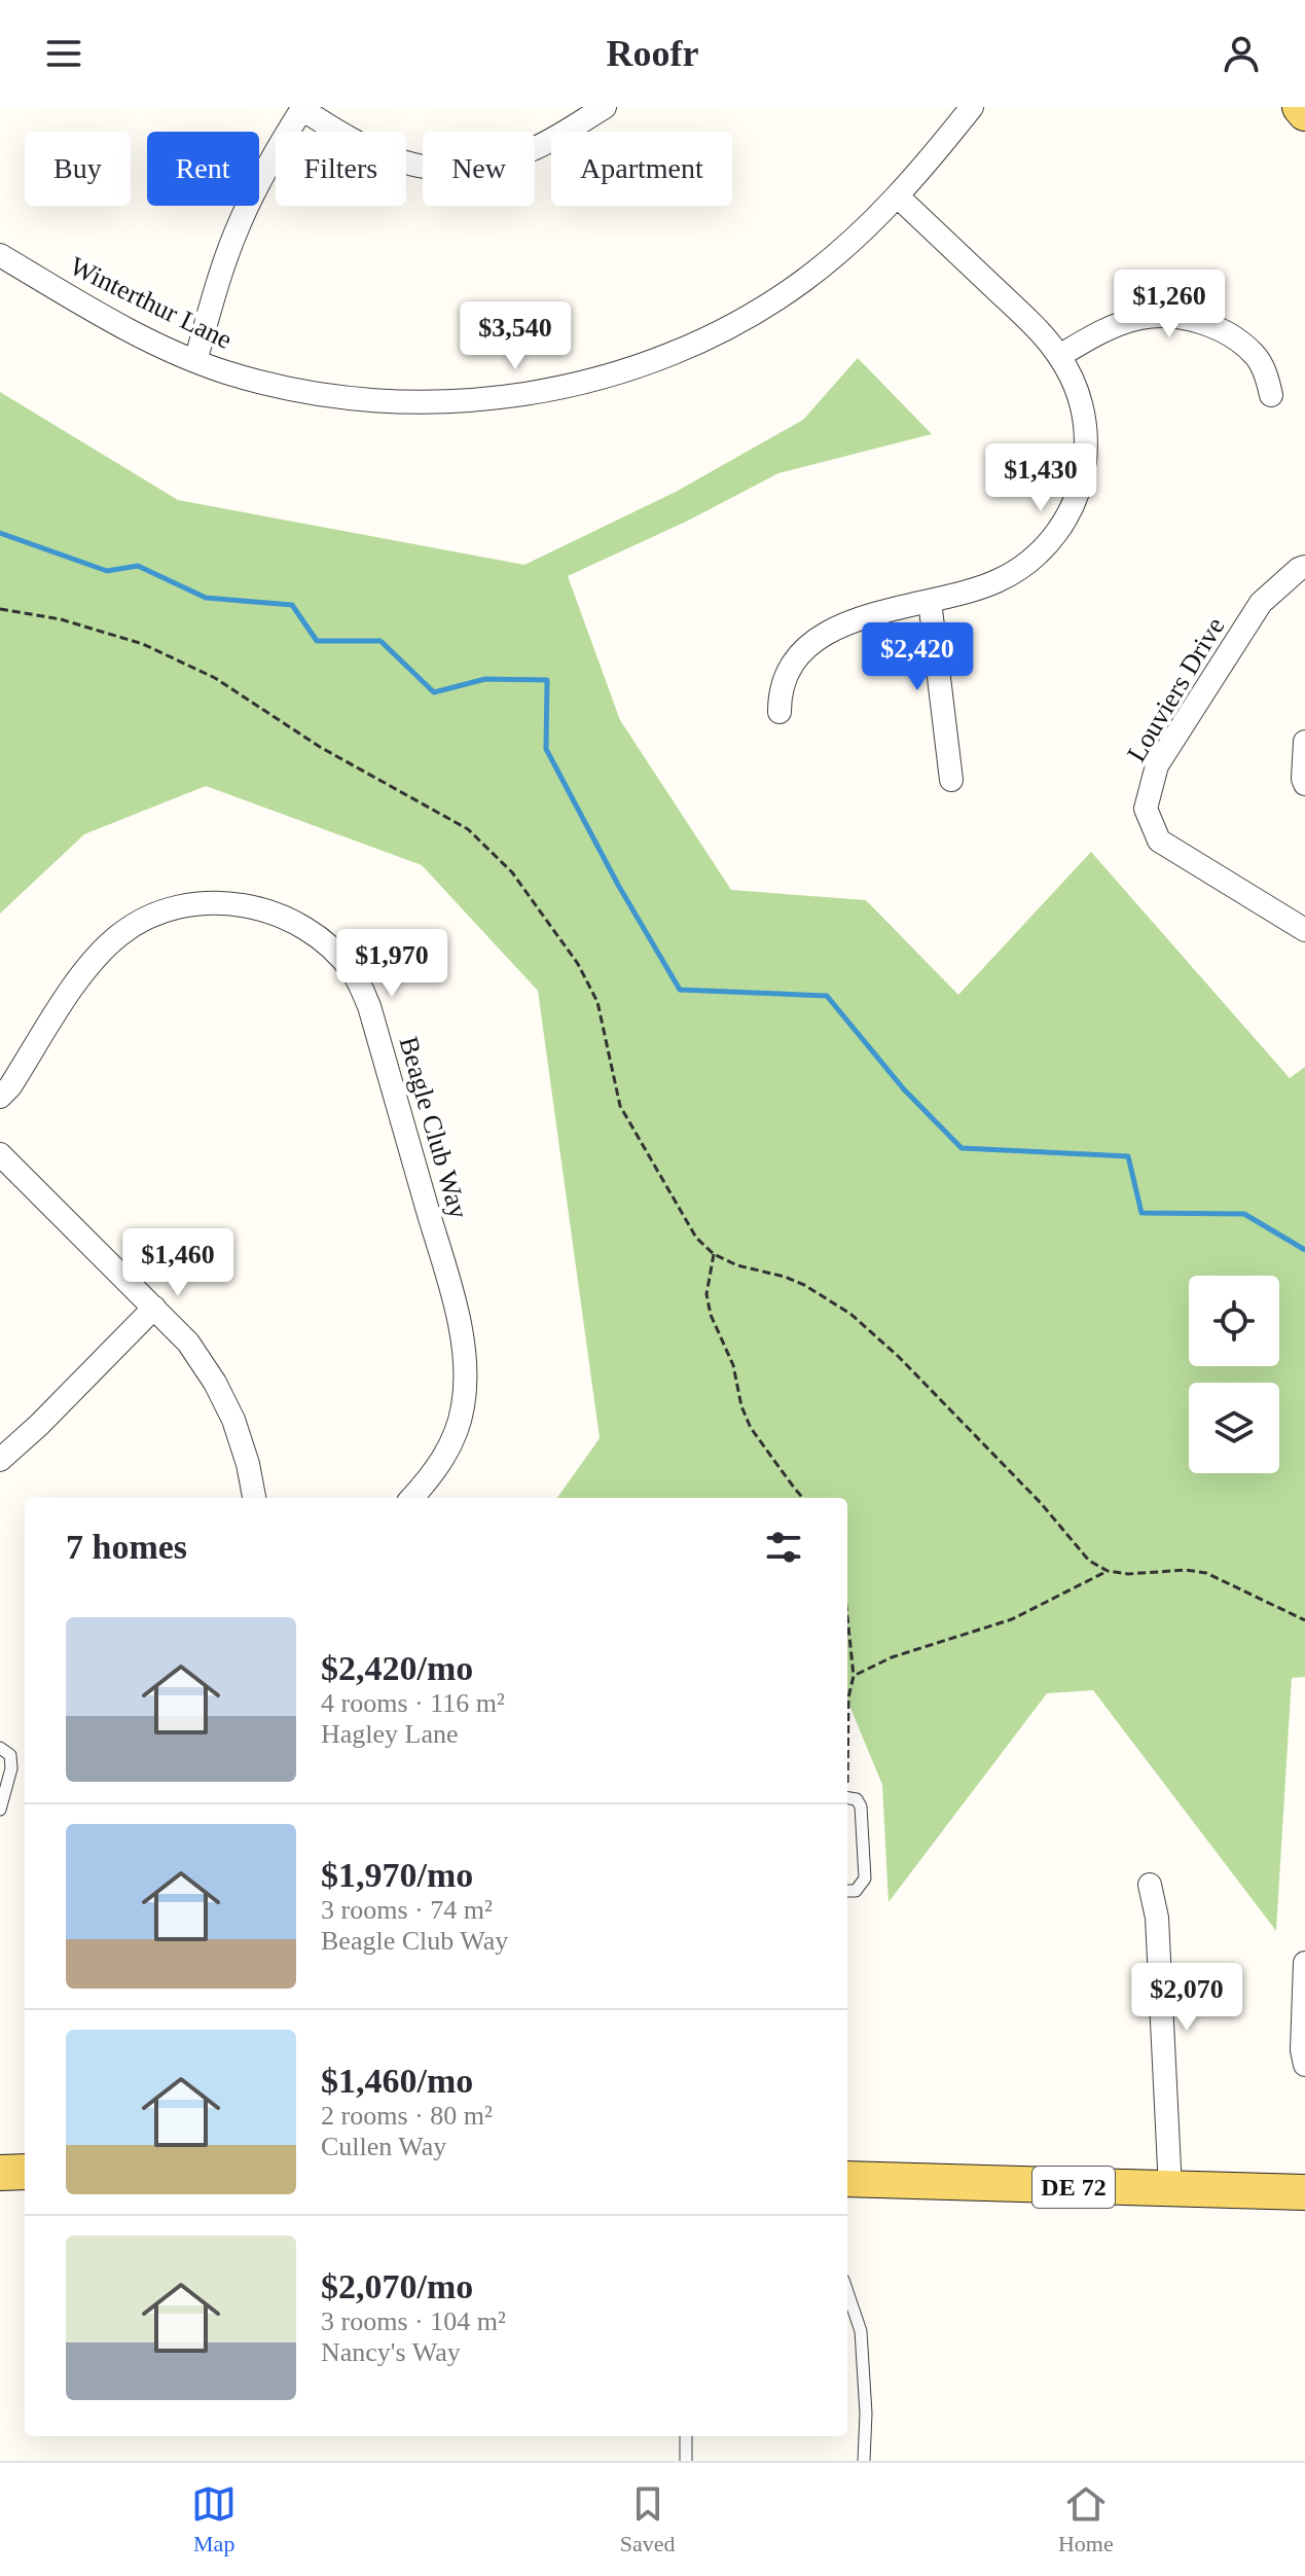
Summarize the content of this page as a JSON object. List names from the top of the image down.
{
  "streets": {
    "main road": ["DE 72"],
    "street": ["Winterthur Lane", "Louviers Drive", "Beagle Club Way"]
  },
  "page": {
    "header": "Roofr",
    "chip": [
      "Buy",
      "Rent",
      "Filters",
      "New",
      "Apartment"
    ],
    "price": [
      "$1,260",
      "$3,540",
      "$1,430",
      "$2,420",
      "$1,970",
      "$1,460",
      "$2,070"
    ],
    "heading": "7 homes",
    "list": [
      {
        "name": "$2,420/mo",
        "note": "4 rooms · 116 m² · Hagley Lane"
      },
      {
        "name": "$1,970/mo",
        "note": "3 rooms · 74 m² · Beagle Club Way"
      },
      {
        "name": "$1,460/mo",
        "note": "2 rooms · 80 m² · Cullen Way"
      },
      {
        "name": "$2,070/mo",
        "note": "3 rooms · 104 m² · Nancy's Way"
      }
    ],
    "tabs": ["Map", "Saved", "Home"]
  }
}
